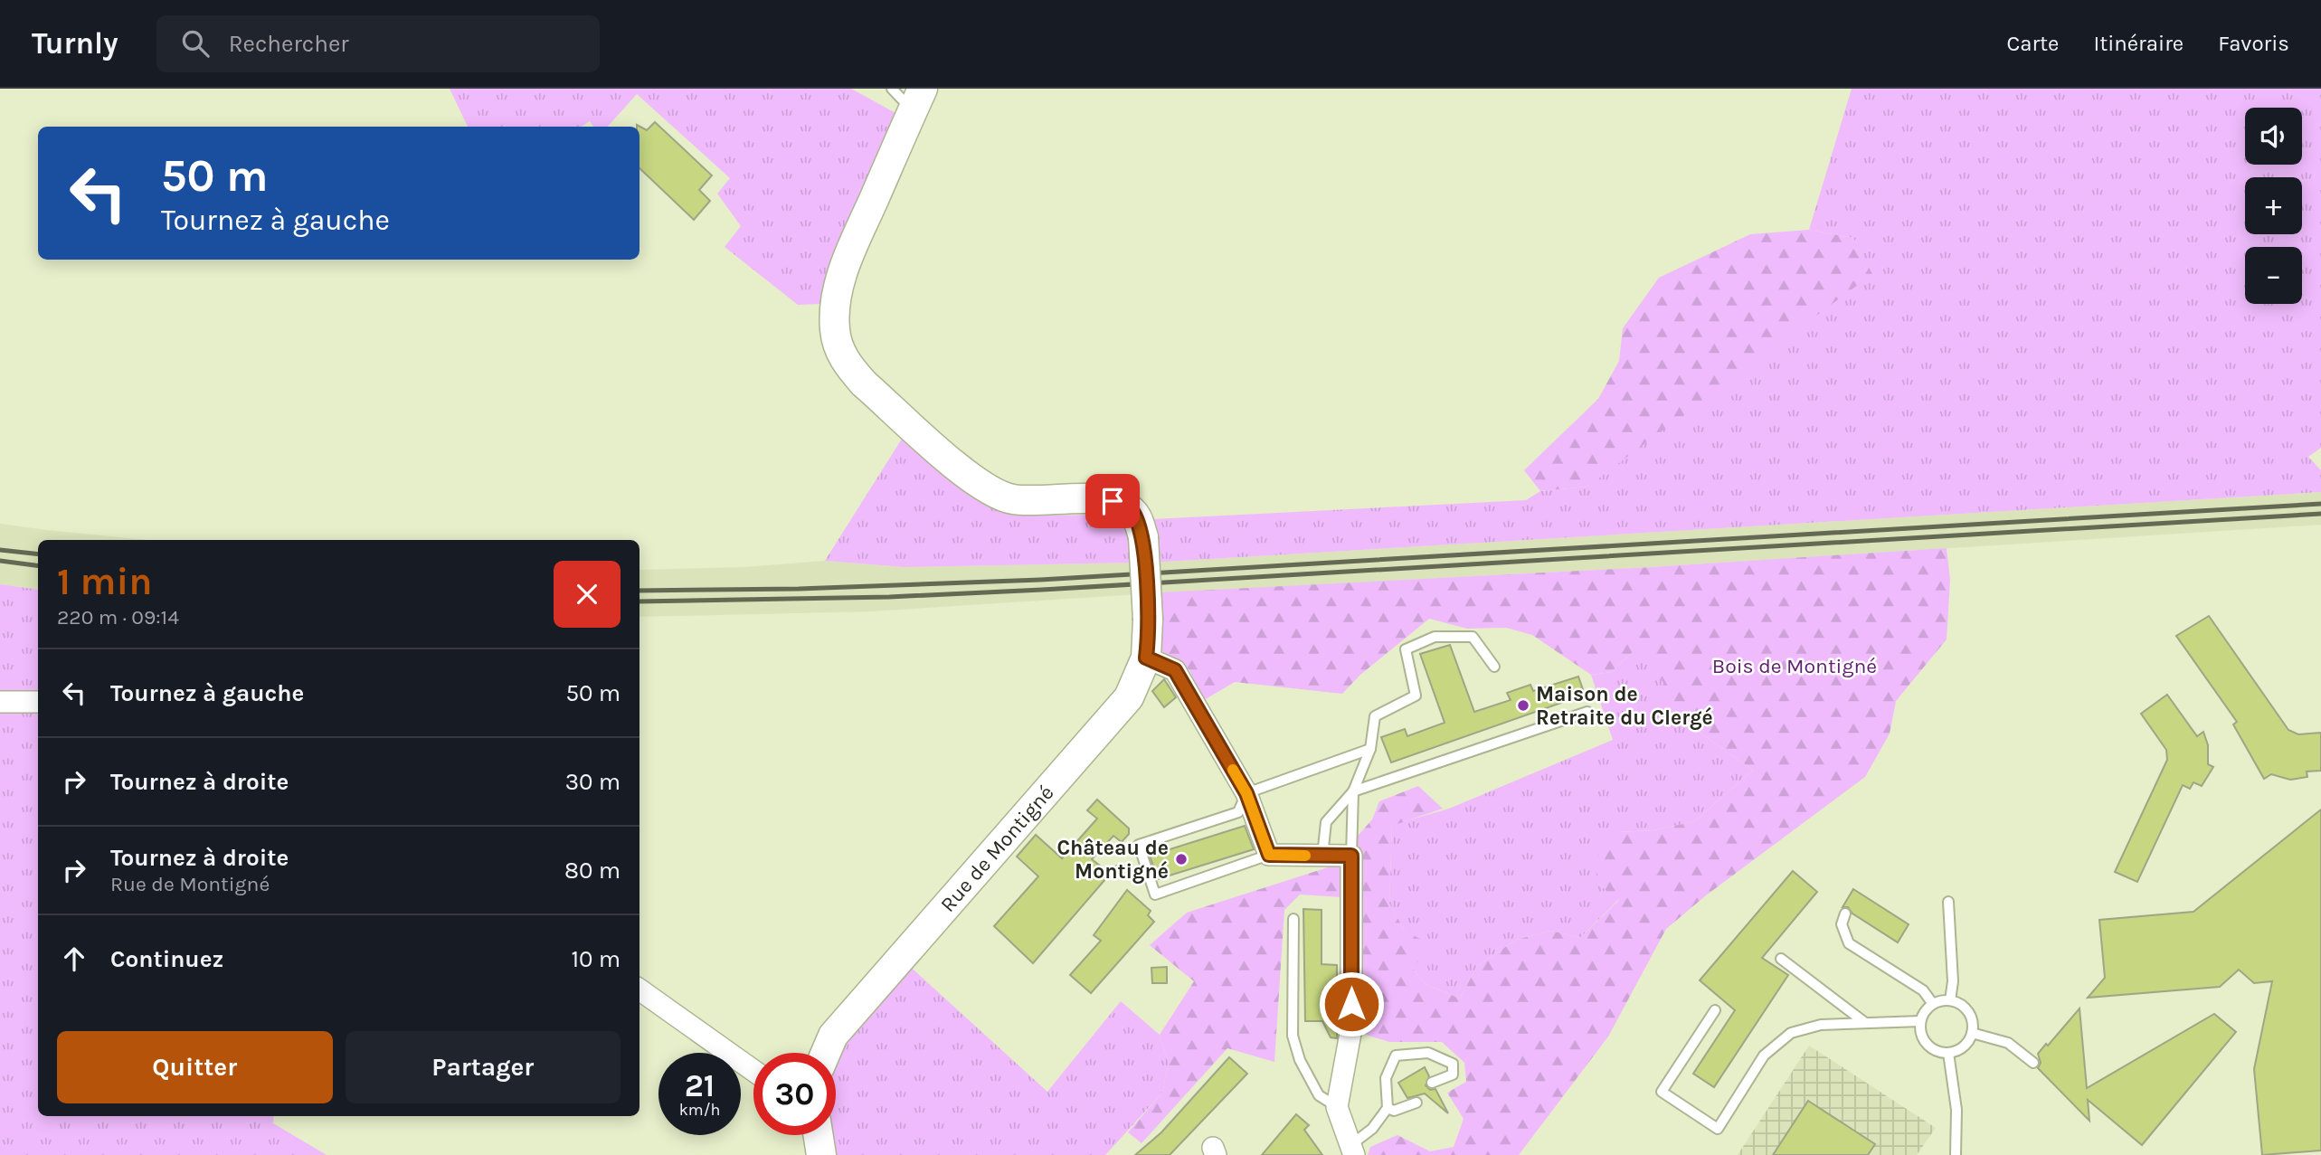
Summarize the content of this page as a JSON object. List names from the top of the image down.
{
  "streets": {
    "street": ["Rue de Montigné"]
  },
  "parks": ["Bois de Montigné"],
  "places": ["Maison de Retraite du Clergé", "Château de Montigné"],
  "page": {
    "header": "Turnly",
    "search": "Rechercher",
    "nav": ["Carte", "Itinéraire", "Favoris"],
    "map_buttons": ["+", "−"],
    "turn": ["50 m", "Tournez à gauche"],
    "heading": ["1 min", "220 m · 09:14"],
    "list": [
      {
        "name": "Tournez à gauche",
        "value": "50 m"
      },
      {
        "name": "Tournez à droite",
        "value": "30 m"
      },
      {
        "name": "Tournez à droite",
        "note": "Rue de Montigné",
        "value": "80 m"
      },
      {
        "name": "Continuez",
        "value": "10 m"
      }
    ],
    "buttons": ["Quitter", "Partager"],
    "speed": "21 km/h",
    "limit": "30"
  }
}
